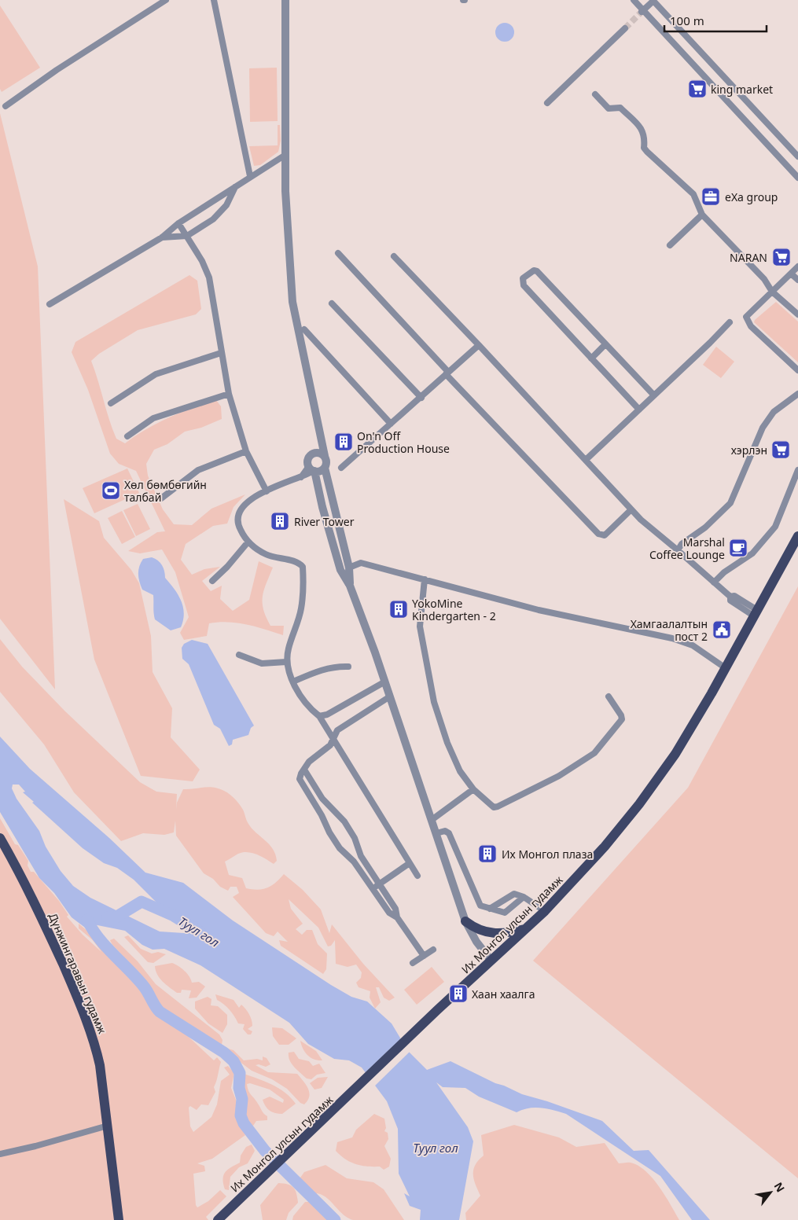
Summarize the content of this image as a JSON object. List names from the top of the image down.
{
  "streets": {
    "main road": ["Их Монгол улсын гудамж", "Дүнжингаравын гудамж"]
  },
  "water": ["Туул гол"],
  "places": {
    "supermarket": ["king market", "NARAN", "хэрлэн"],
    "office": ["eXa group"],
    "building": [
      "On'n Off Production House",
      "River Tower",
      "YokoMine Kindergarten - 2",
      "Их Монгол плаза",
      "Хаан хаалга"
    ],
    "sports": ["Хөл бөмбөгийн талбай"],
    "cafe": ["Marshal Coffee Lounge"],
    "public building": ["Хамгаалалтын пост 2"]
  },
  "scale_bar": "100 m",
  "north": "top right"
}
